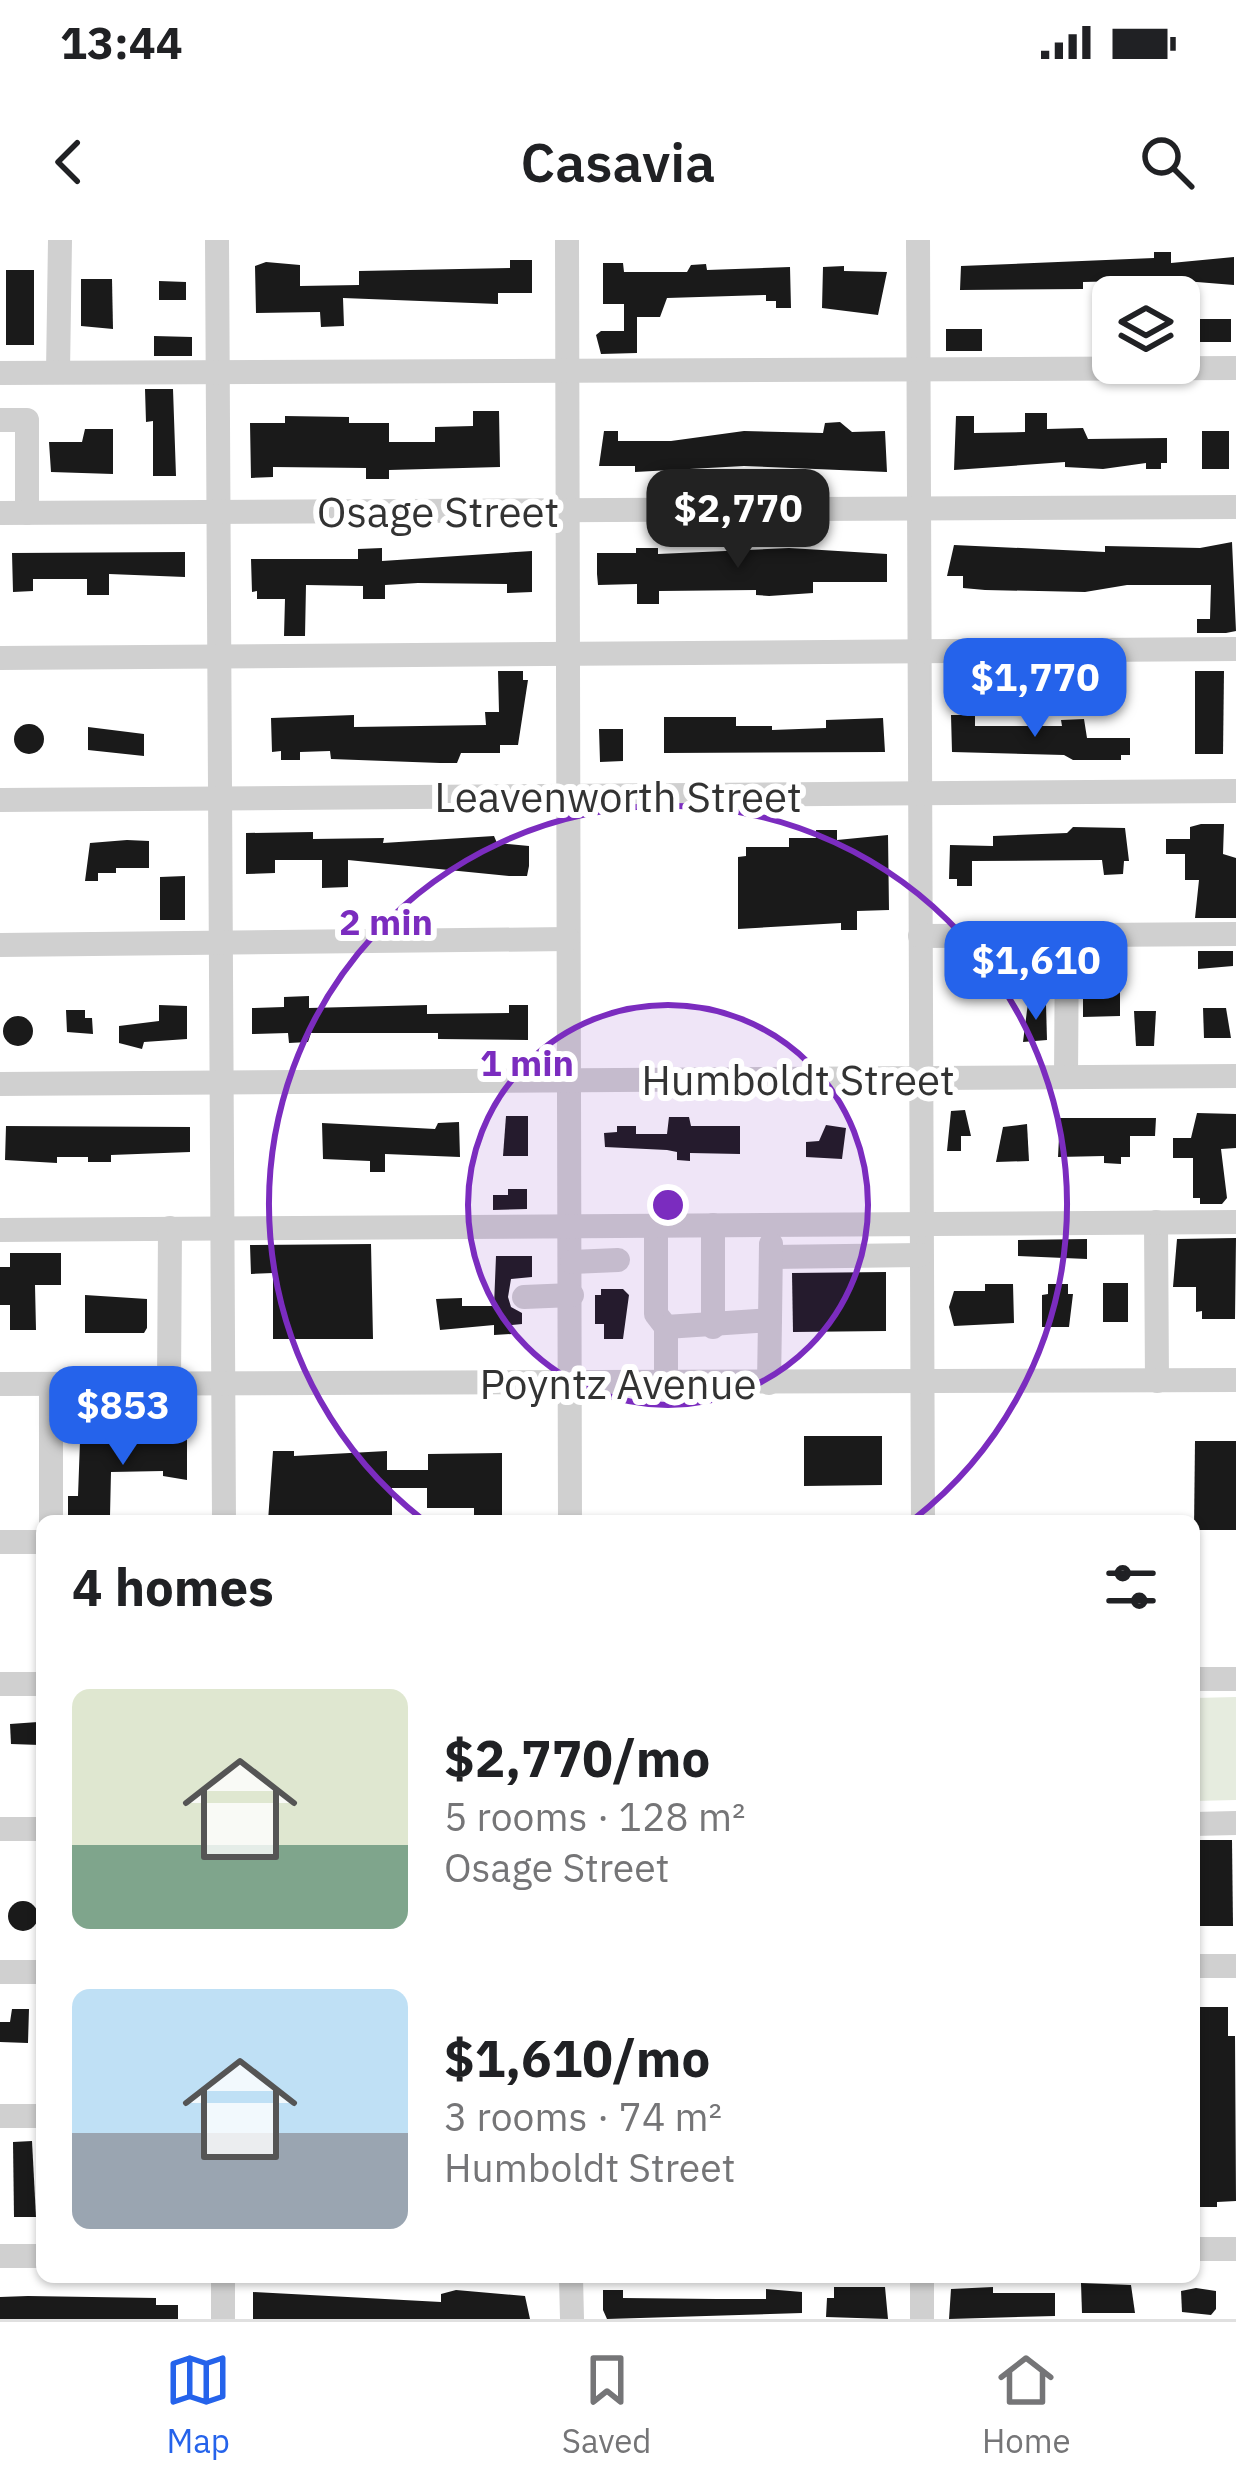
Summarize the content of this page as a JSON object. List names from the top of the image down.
{
  "streets": {
    "street": [
      "Osage Street",
      "Leavenworth Street",
      "Humboldt Street",
      "Poyntz Avenue"
    ]
  },
  "page": {
    "status": "13:44",
    "header": "Casavia",
    "price": [
      "$2,770",
      "$1,770",
      "$1,610",
      "$853"
    ],
    "heading": "4 homes",
    "list": [
      {
        "name": "$2,770/mo",
        "note": "5 rooms · 128 m² · Osage Street"
      },
      {
        "name": "$1,610/mo",
        "note": "3 rooms · 74 m² · Humboldt Street"
      }
    ],
    "tabs": ["Map", "Saved", "Home"]
  },
  "rings": ["2 min", "1 min"]
}
